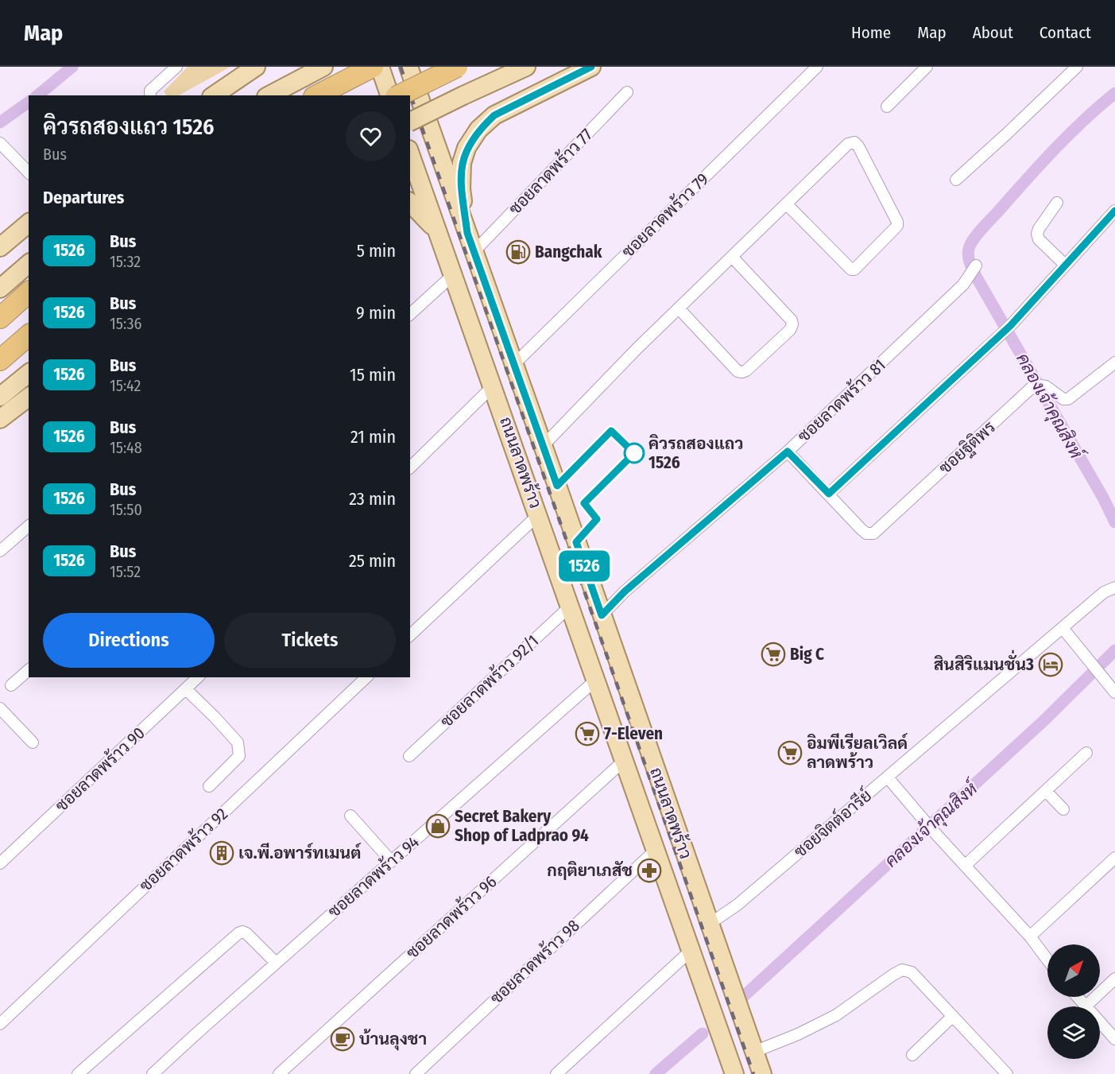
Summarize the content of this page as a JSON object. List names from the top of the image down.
{
  "streets": {
    "main road": ["ถนนลาดพร้าว"],
    "street": [
      "ซอยลาดพร้าว 77",
      "ซอยลาดพร้าว 79",
      "ซอยลาดพร้าว 81",
      "ซอยฐิติพร",
      "ซอยลาดพร้าว 92/1",
      "ซอยลาดพร้าว 90",
      "ซอยจิตต์อารีย์",
      "ซอยลาดพร้าว 92",
      "ซอยลาดพร้าว 94",
      "ซอยลาดพร้าว 96",
      "ซอยลาดพร้าว 98"
    ]
  },
  "crossings": [
    ["ซอยลาดพร้าว 77", "ถนนลาดพร้าว"],
    ["ซอยลาดพร้าว 79", "ถนนลาดพร้าว"],
    ["ซอยลาดพร้าว 81", "ซอยฐิติพร"],
    ["ซอยลาดพร้าว 81", "ถนนลาดพร้าว"],
    ["ถนนลาดพร้าว", "ซอยลาดพร้าว 92/1"],
    ["ถนนลาดพร้าว", "ซอยจิตต์อารีย์"],
    ["ถนนลาดพร้าว", "ซอยลาดพร้าว 94"],
    ["ถนนลาดพร้าว", "ซอยลาดพร้าว 96"],
    ["ถนนลาดพร้าว", "ซอยลาดพร้าว 98"]
  ],
  "water": ["คลองเจ้าคุณสิงห์"],
  "places": {
    "fuel station": ["Bangchak"],
    "other": ["คิวรถสองแถว 1526"],
    "supermarket": ["Big C", "7-Eleven", "อิมพีเรียลเวิลด์ ลาดพร้าว"],
    "hotel": ["สินสิริแมนชั่น3"],
    "shop": ["Secret Bakery Shop of Ladprao 94"],
    "building": ["เจ.พี.อพาร์ทเมนต์"],
    "pharmacy": ["กฤติยาเภสัช"],
    "cafe": ["บ้านลุงชา"]
  },
  "lines": ["bus line 1526"],
  "north": "top right",
  "page": {
    "header": "Map",
    "nav": [
      "Home",
      "Map",
      "About",
      "Contact"
    ],
    "on_map": "1526",
    "heading": [
      ["คิวรถสองแถว 1526", "Bus"],
      "Departures"
    ],
    "list": [
      {
        "mark": "1526",
        "name": "Bus",
        "note": "15:32",
        "value": "5 min"
      },
      {
        "mark": "1526",
        "name": "Bus",
        "note": "15:36",
        "value": "9 min"
      },
      {
        "mark": "1526",
        "name": "Bus",
        "note": "15:42",
        "value": "15 min"
      },
      {
        "mark": "1526",
        "name": "Bus",
        "note": "15:48",
        "value": "21 min"
      },
      {
        "mark": "1526",
        "name": "Bus",
        "note": "15:50",
        "value": "23 min"
      },
      {
        "mark": "1526",
        "name": "Bus",
        "note": "15:52",
        "value": "25 min"
      }
    ],
    "buttons": ["Directions", "Tickets"]
  }
}
